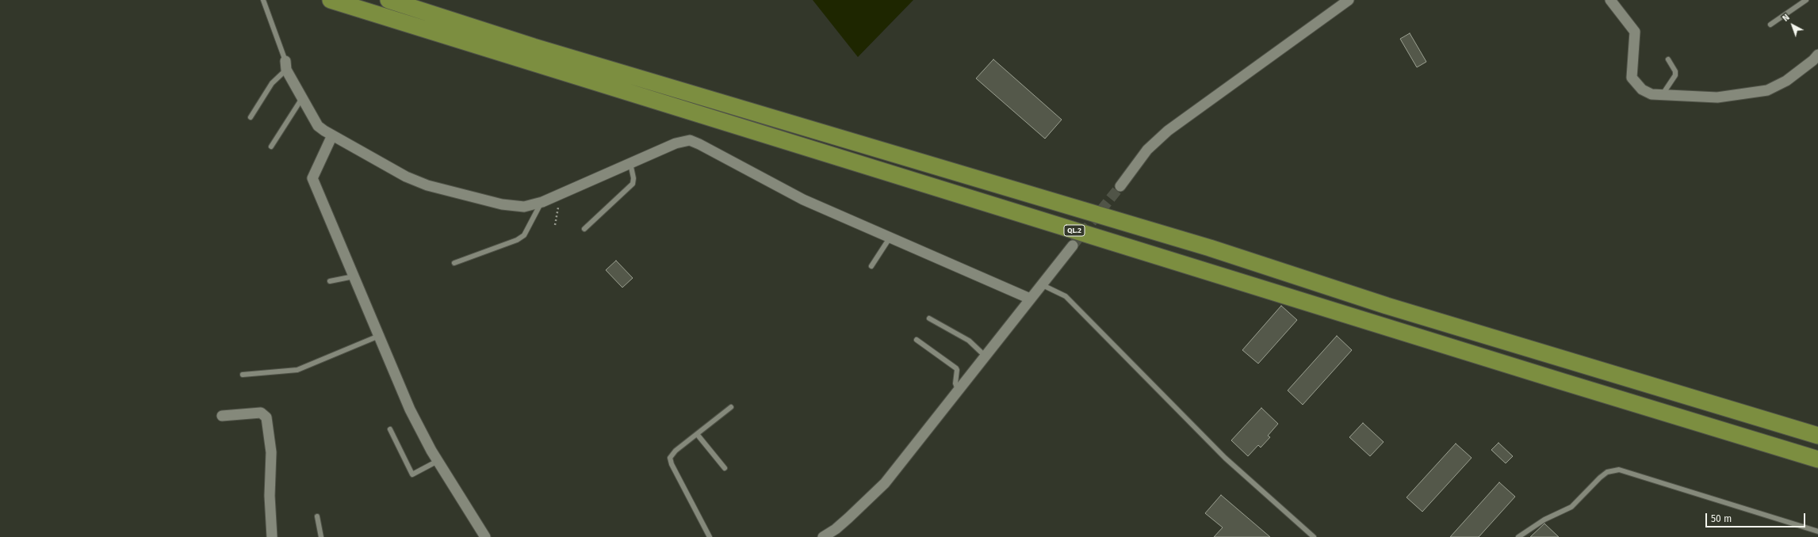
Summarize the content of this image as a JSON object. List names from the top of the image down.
{
  "streets": {
    "highway": ["QL.2"]
  },
  "scale_bar": "50 m",
  "north": "top left"
}
